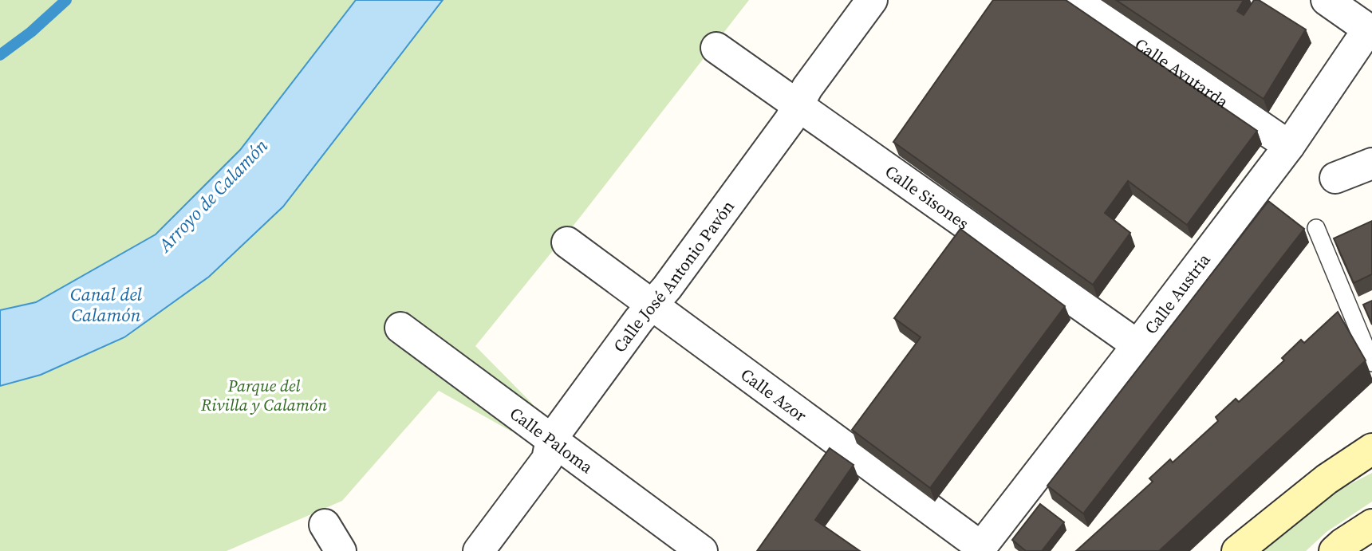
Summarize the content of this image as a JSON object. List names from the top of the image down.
{
  "streets": {
    "street": [
      "Calle Avutarda",
      "Calle Sisones",
      "Calle José Antonio Pavón",
      "Calle Austria",
      "Calle Azor",
      "Calle Paloma"
    ]
  },
  "crossings": [
    ["Calle Avutarda", "Calle Austria"],
    ["Calle Sisones", "Calle José Antonio Pavón"],
    ["Calle Sisones", "Calle Austria"],
    ["Calle José Antonio Pavón", "Calle Azor"],
    ["Calle José Antonio Pavón", "Calle Paloma"],
    ["Calle Austria", "Calle Azor"]
  ],
  "water": ["Arroyo de Calamón", "Canal del Calamón"],
  "parks": ["Parque del Rivilla y Calamón"]
}
